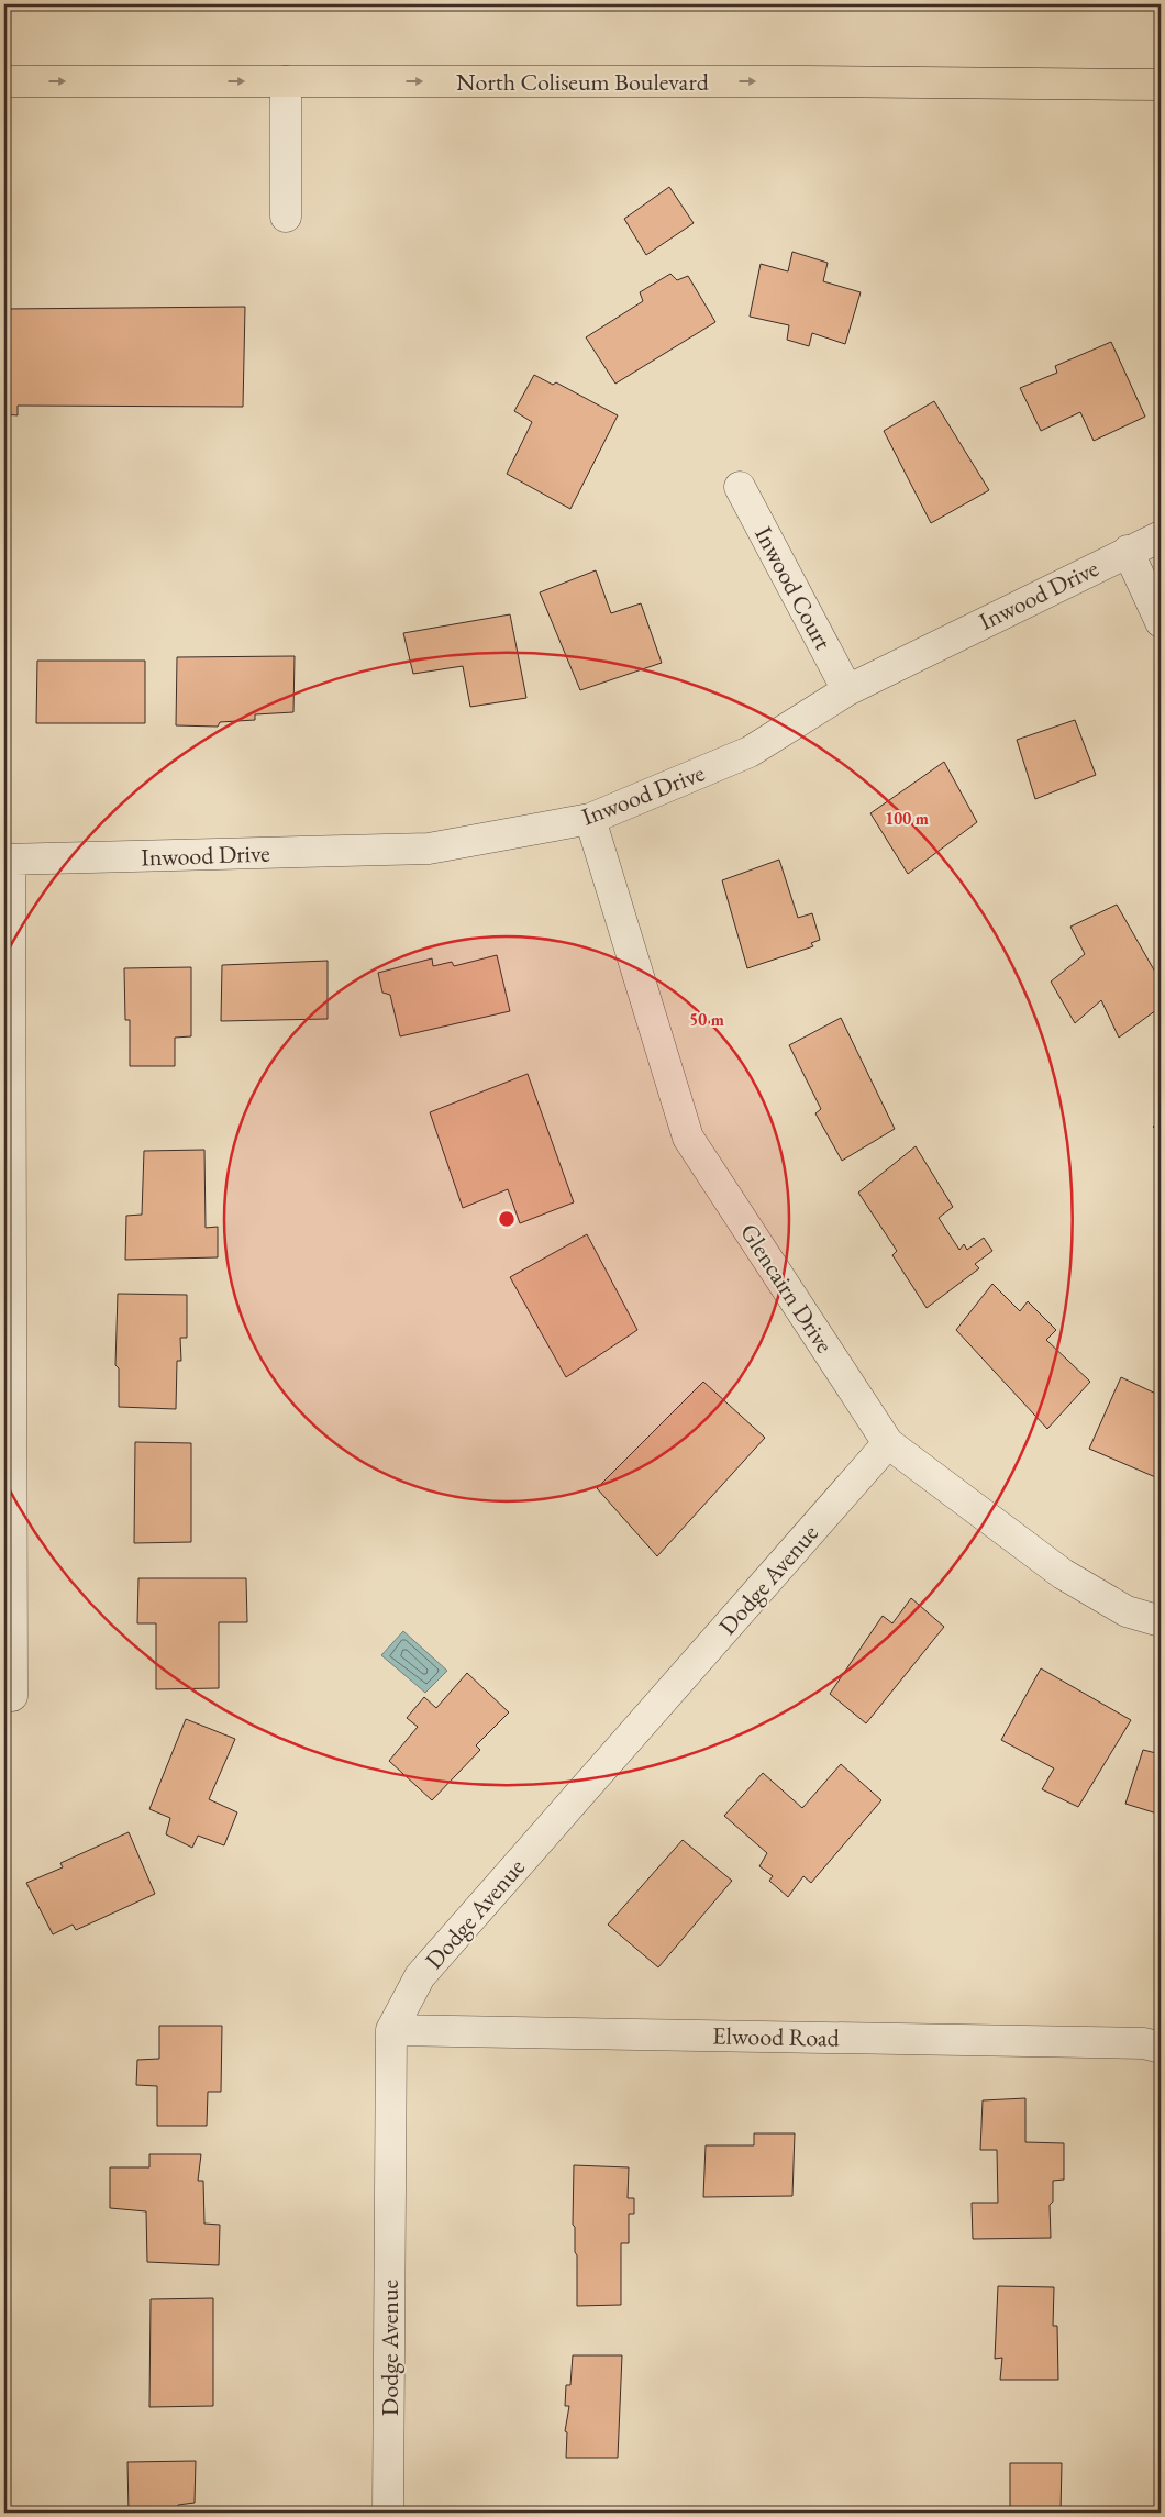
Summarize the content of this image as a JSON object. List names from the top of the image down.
{
  "streets": {
    "highway": ["North Coliseum Boulevard"],
    "street": [
      "Inwood Court",
      "Inwood Drive",
      "Glencairn Drive",
      "Dodge Avenue",
      "Elwood Road"
    ]
  },
  "crossings": [
    ["Inwood Court", "Inwood Drive"],
    ["Inwood Drive", "Glencairn Drive"],
    ["Glencairn Drive", "Dodge Avenue"],
    ["Dodge Avenue", "Elwood Road"]
  ],
  "one_way": ["North Coliseum Boulevard"],
  "rings": ["100 m", "50 m"]
}
